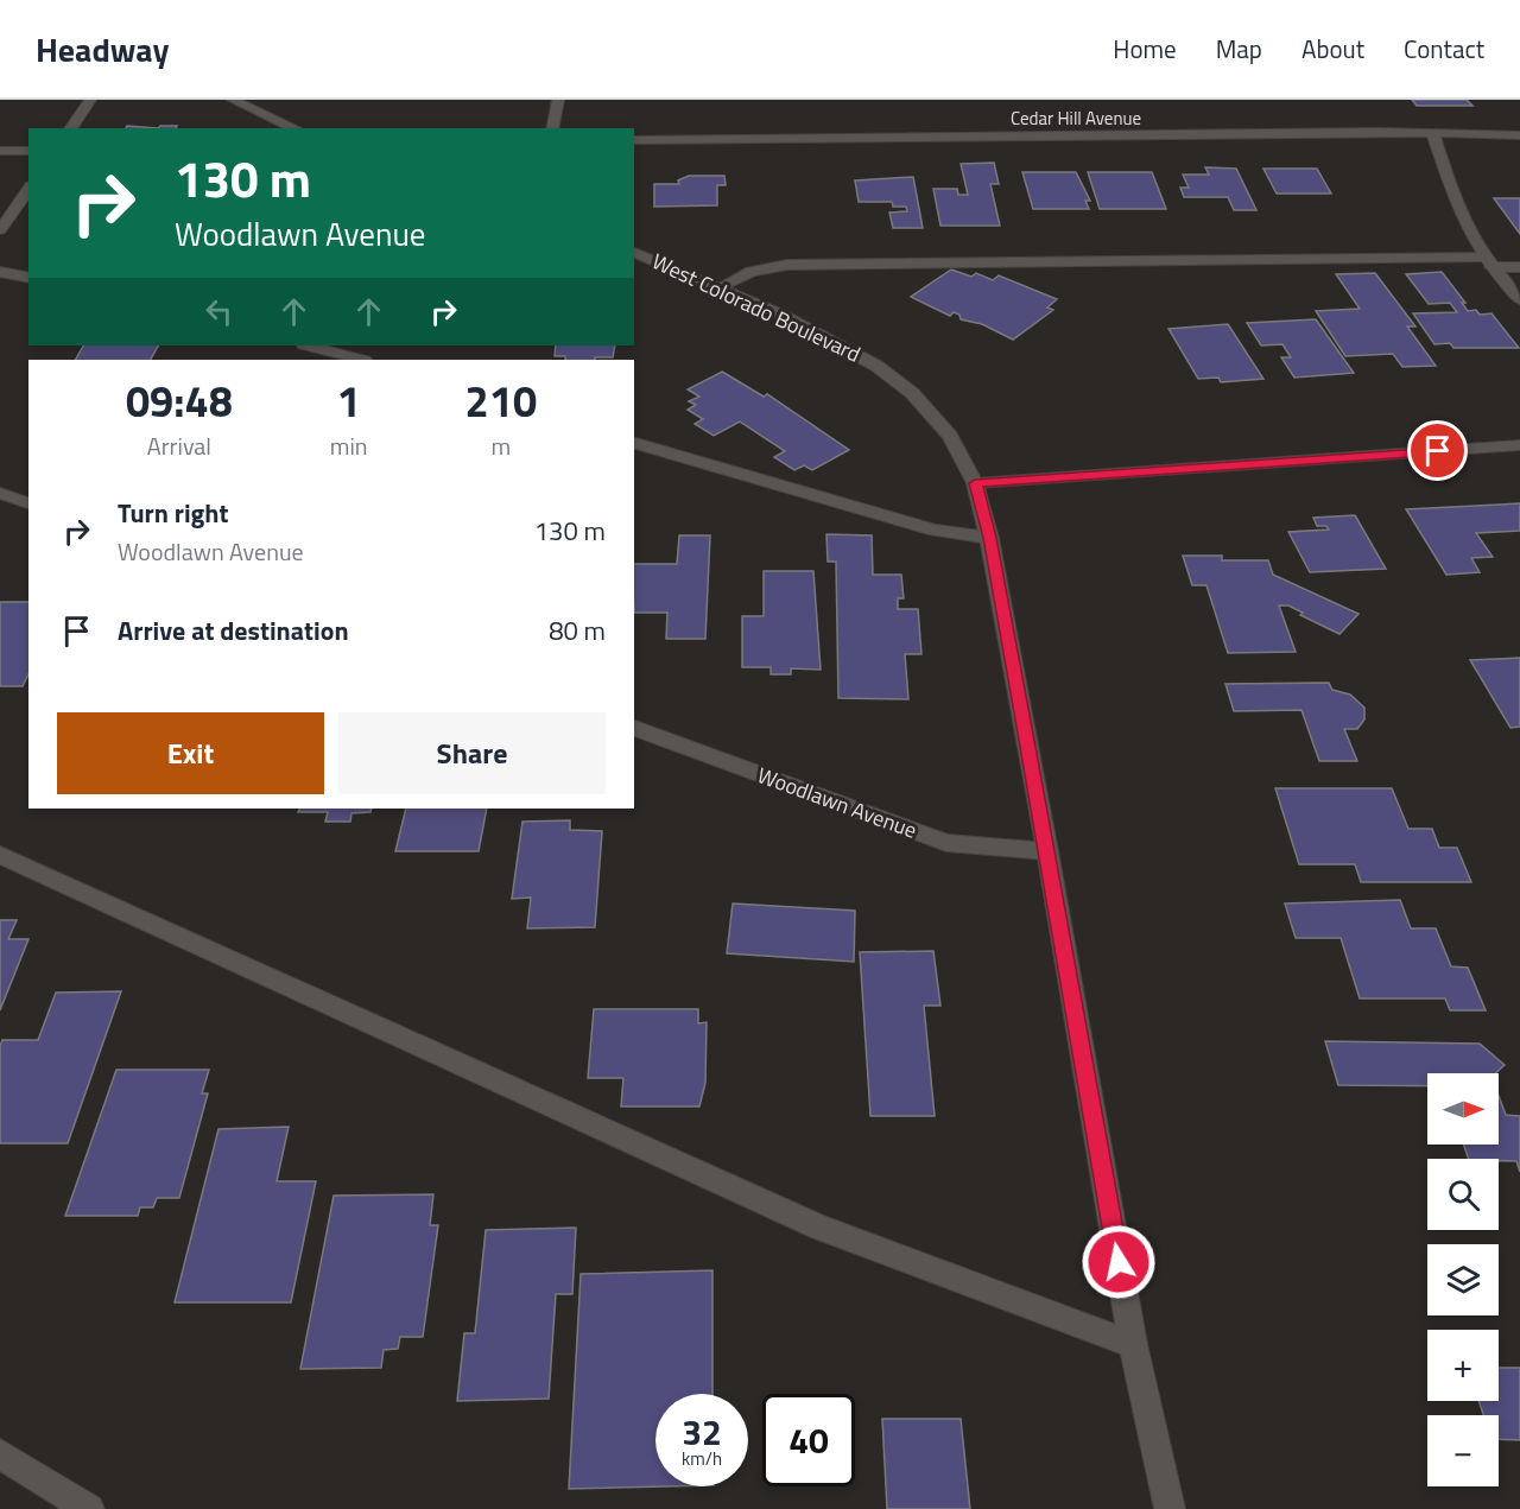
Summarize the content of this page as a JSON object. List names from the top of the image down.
{
  "streets": {
    "street": ["Cedar Hill Avenue", "West Colorado Boulevard", "Woodlawn Avenue"]
  },
  "crossings": [
    ["West Colorado Boulevard", "Woodlawn Avenue"]
  ],
  "north": "right",
  "page": {
    "header": "Headway",
    "nav": [
      "Home",
      "Map",
      "About",
      "Contact"
    ],
    "turn": ["130 m", "Woodlawn Avenue"],
    "eta": [
      "09:48",
      "Arrival",
      "1",
      "min",
      "210",
      "m"
    ],
    "list": [
      {
        "name": "Turn right",
        "note": "Woodlawn Avenue",
        "value": "130 m"
      },
      {
        "name": "Arrive at destination",
        "value": "80 m"
      }
    ],
    "buttons": ["Exit", "Share"],
    "map_buttons": ["+", "−"],
    "speed": "32 km/h",
    "limit": "40"
  }
}
